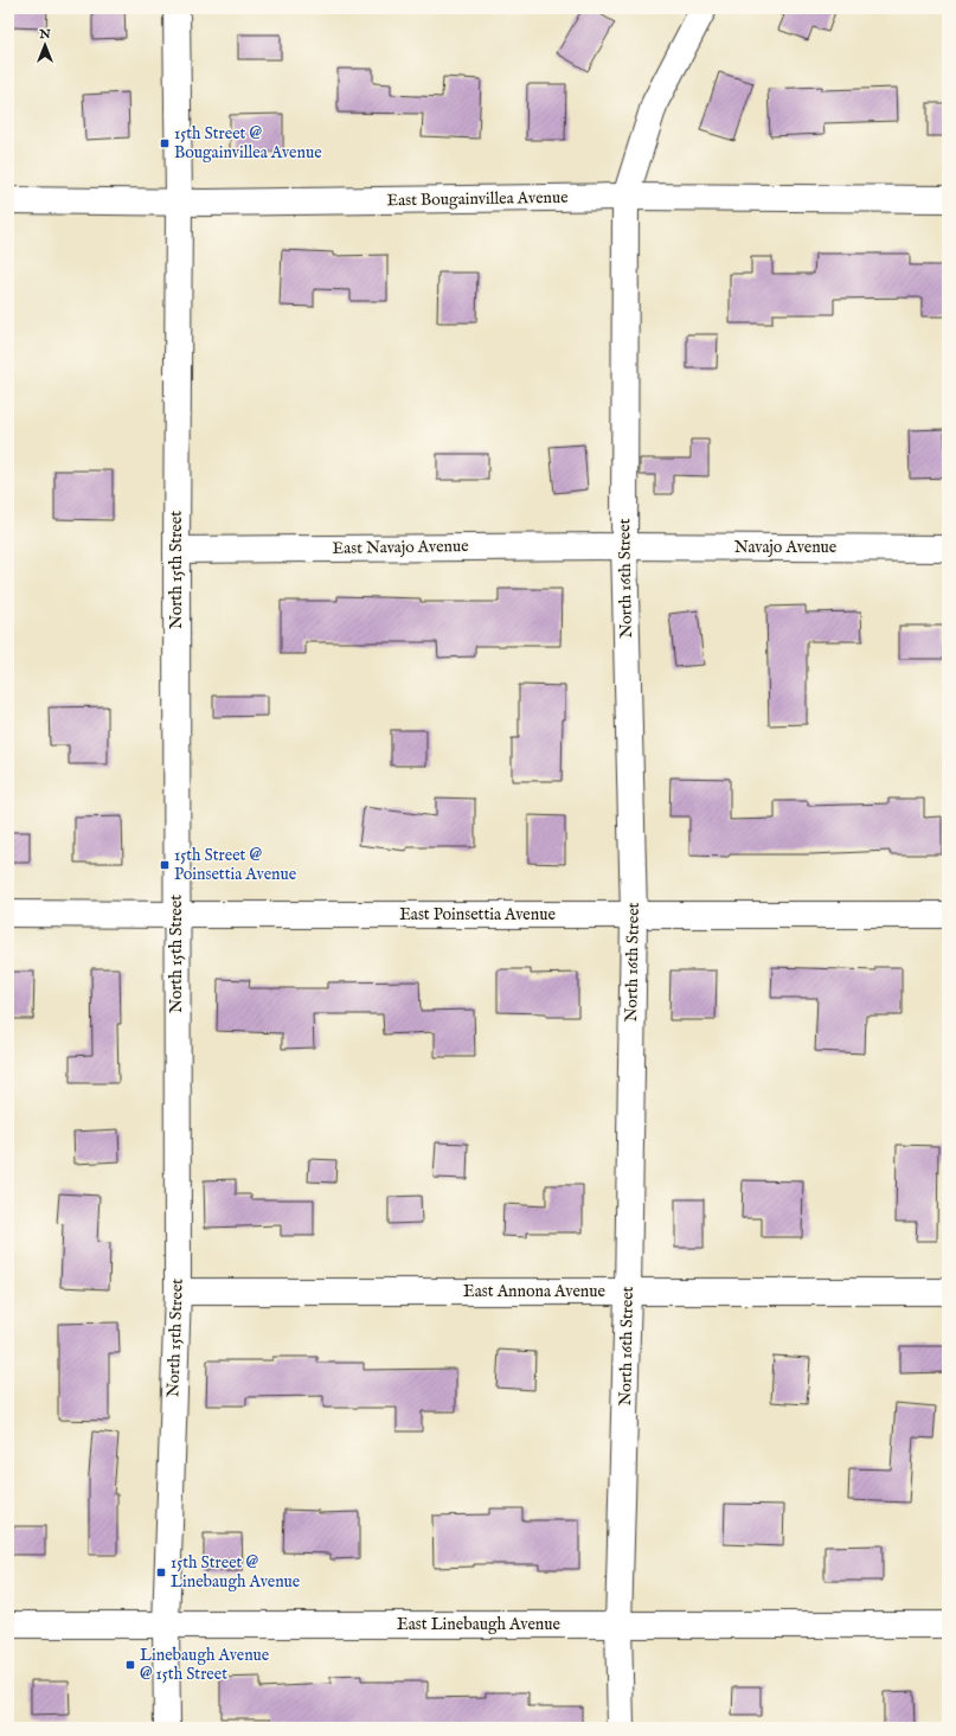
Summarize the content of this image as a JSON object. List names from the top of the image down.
{
  "streets": {
    "street": [
      "East Bougainvillea Avenue",
      "East Navajo Avenue",
      "Navajo Avenue",
      "North 15th Street",
      "North 16th Street",
      "East Poinsettia Avenue",
      "East Annona Avenue",
      "East Linebaugh Avenue"
    ]
  },
  "crossings": [
    ["East Bougainvillea Avenue", "North 15th Street"],
    ["East Bougainvillea Avenue", "North 16th Street"],
    ["East Navajo Avenue", "Navajo Avenue"],
    ["East Navajo Avenue", "North 15th Street"],
    ["East Navajo Avenue", "North 16th Street"],
    ["Navajo Avenue", "North 16th Street"],
    ["North 15th Street", "East Poinsettia Avenue"],
    ["North 15th Street", "East Annona Avenue"],
    ["North 15th Street", "East Linebaugh Avenue"],
    ["North 16th Street", "East Poinsettia Avenue"],
    ["North 16th Street", "East Annona Avenue"],
    ["North 16th Street", "East Linebaugh Avenue"]
  ],
  "places": {
    "transit": [
      "15th Street @ Bougainvillea Avenue",
      "15th Street @ Poinsettia Avenue",
      "15th Street @ Linebaugh Avenue",
      "Linebaugh Avenue @ 15th Street"
    ]
  },
  "north": "top"
}
